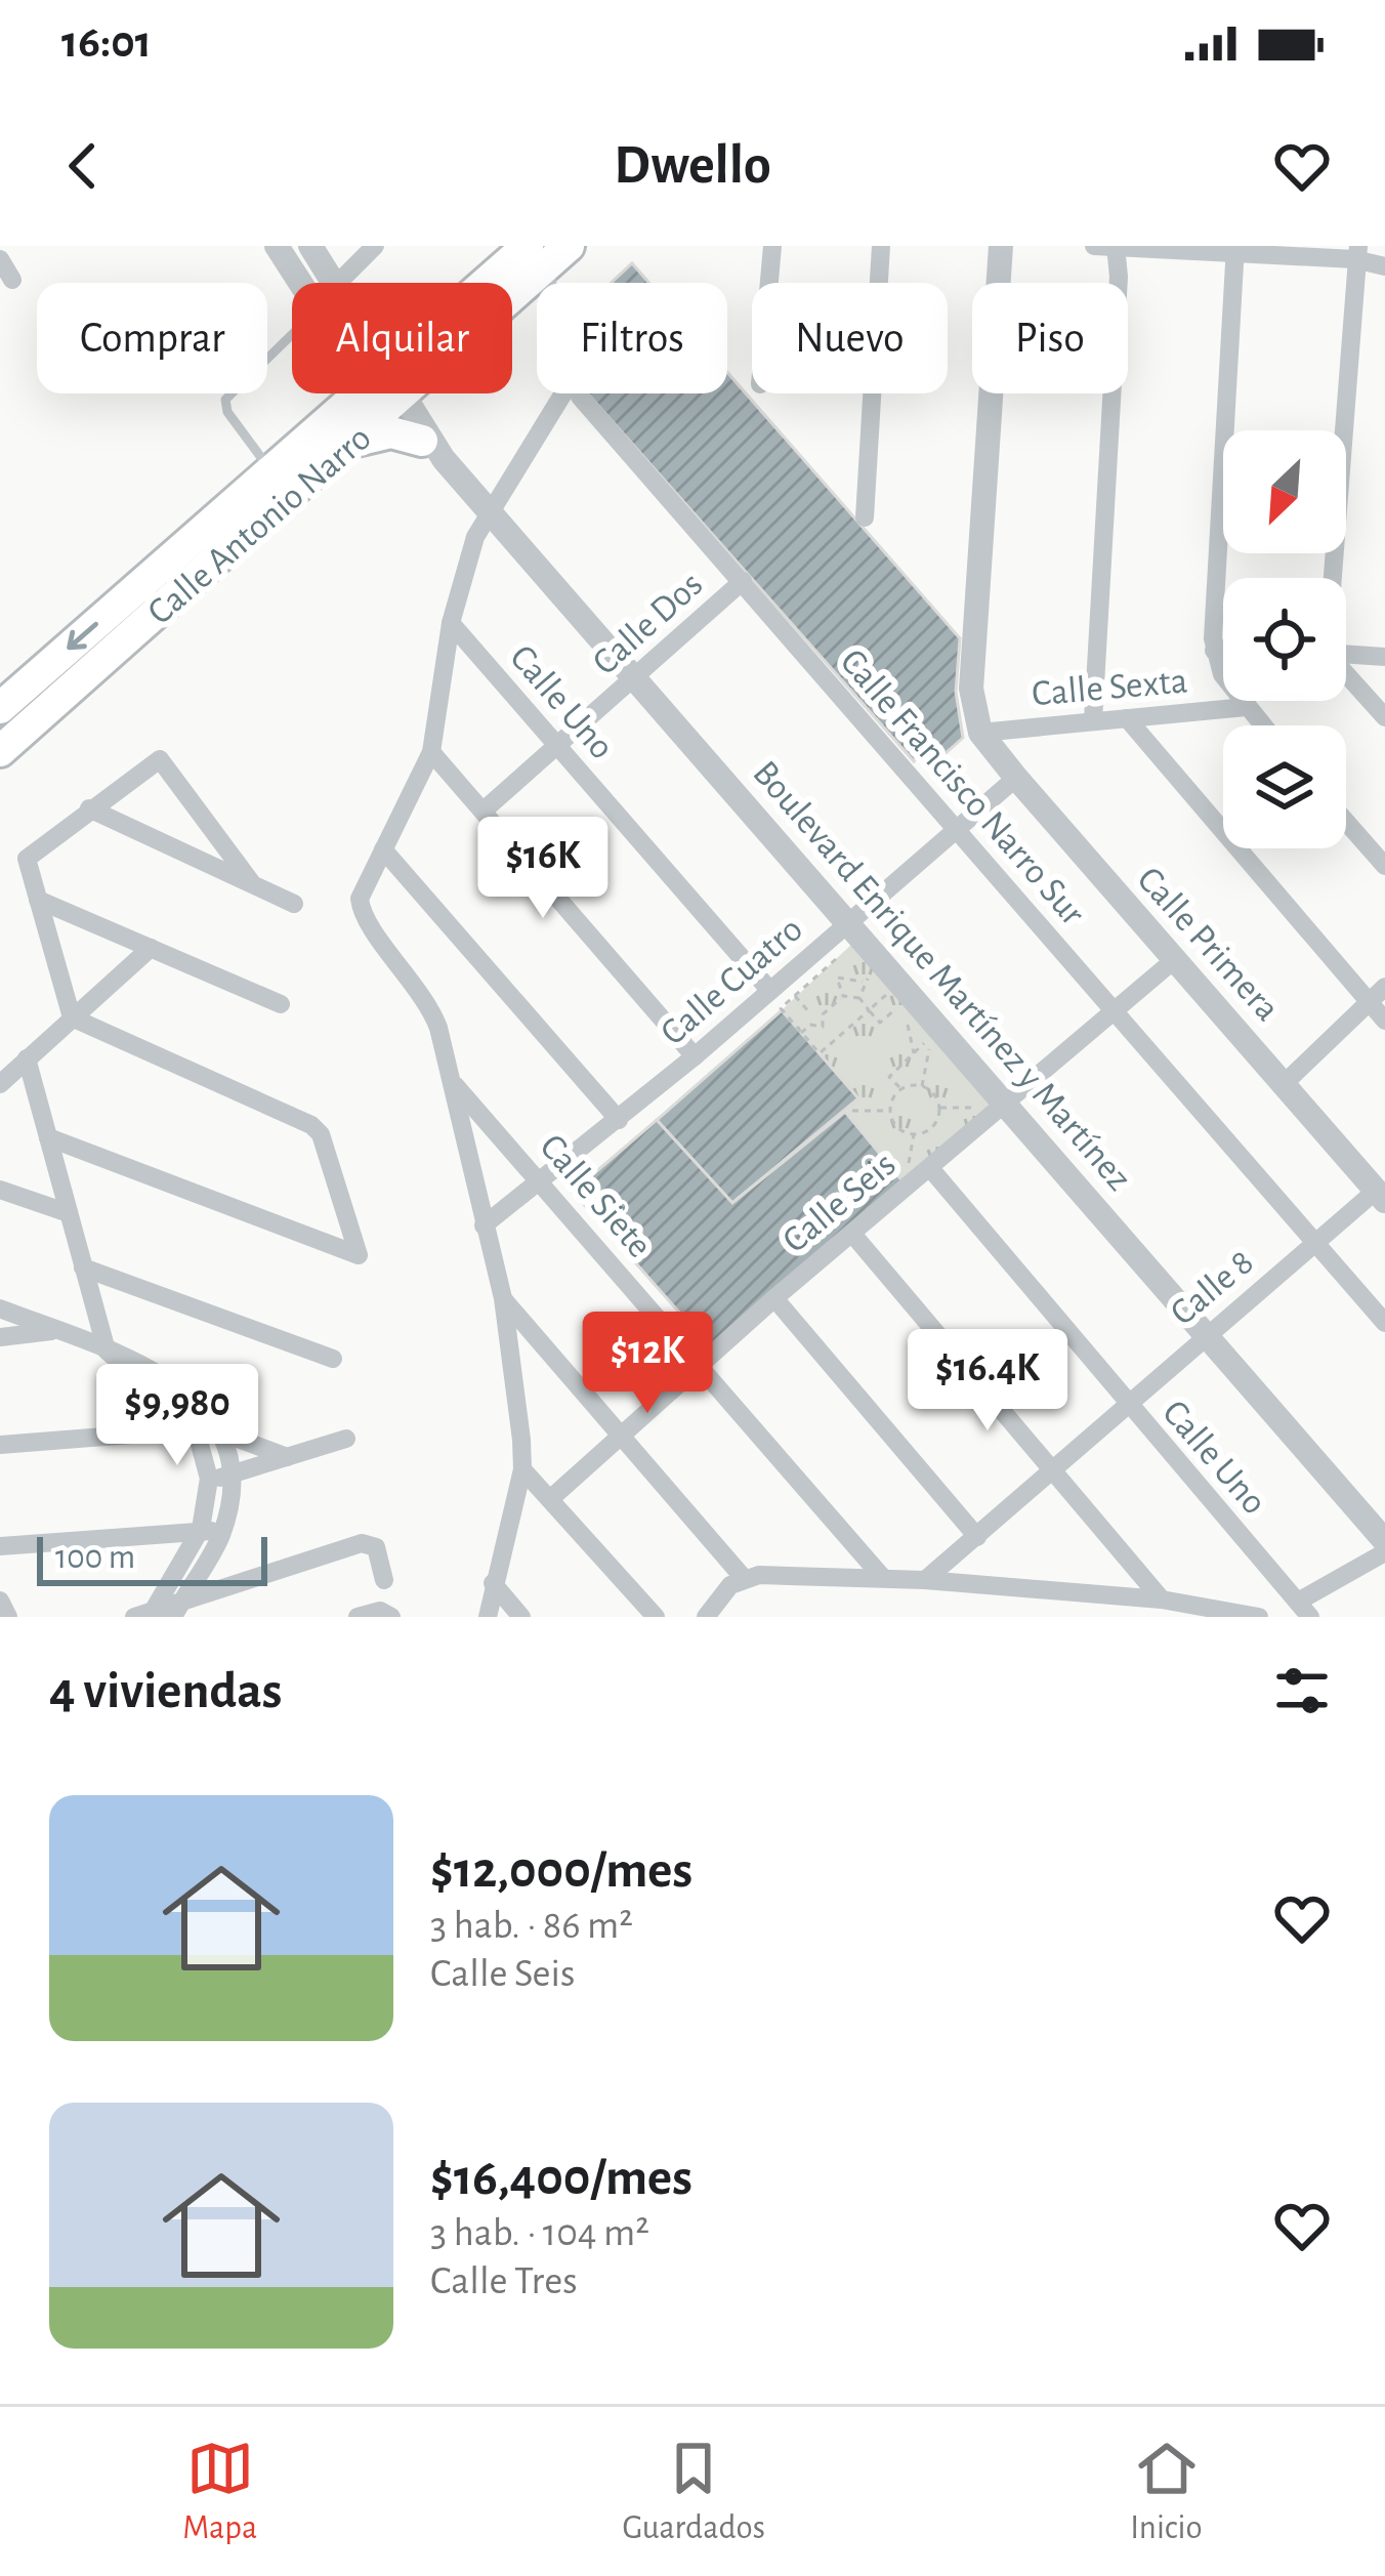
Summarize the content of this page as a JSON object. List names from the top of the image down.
{
  "streets": {
    "main road": ["Calle Antonio Narro"],
    "street": [
      "Calle Dos",
      "Calle Sexta",
      "Calle Uno",
      "Calle Francisco Narro Sur",
      "Calle Primera",
      "Boulevard Enrique Martínez y Martínez",
      "Calle Cuatro",
      "Calle Siete",
      "Calle Seis",
      "Calle 8"
    ]
  },
  "crossings": [
    ["Calle Dos", "Calle Uno"],
    ["Calle Dos", "Calle Francisco Narro Sur"],
    ["Calle Dos", "Boulevard Enrique Martínez y Martínez"],
    ["Calle Sexta", "Calle Primera"],
    ["Calle Uno", "Calle Cuatro"],
    ["Calle Uno", "Calle Seis"],
    ["Calle Uno", "Calle 8"],
    ["Calle Francisco Narro Sur", "Calle Cuatro"],
    ["Calle Francisco Narro Sur", "Calle Seis"],
    ["Calle Francisco Narro Sur", "Calle 8"],
    ["Calle Primera", "Calle Cuatro"],
    ["Calle Primera", "Calle Seis"],
    ["Calle Primera", "Calle 8"],
    ["Boulevard Enrique Martínez y Martínez", "Calle Cuatro"],
    ["Boulevard Enrique Martínez y Martínez", "Calle Seis"],
    ["Boulevard Enrique Martínez y Martínez", "Calle 8"],
    ["Calle Cuatro", "Calle Siete"],
    ["Calle Siete", "Calle Seis"]
  ],
  "scale_bar": "100 m",
  "north": "bottom left",
  "page": {
    "status": "16:01",
    "header": "Dwello",
    "chip": [
      "Comprar",
      "Alquilar",
      "Filtros",
      "Nuevo",
      "Piso"
    ],
    "price": [
      "$16K",
      "$12K",
      "$16.4K",
      "$9,980"
    ],
    "scale": "100 m",
    "heading": "4 viviendas",
    "list": [
      {
        "name": "$12,000/mes",
        "note": "3 hab. · 86 m² · Calle Seis"
      },
      {
        "name": "$16,400/mes",
        "note": "3 hab. · 104 m² · Calle Tres"
      }
    ],
    "tabs": ["Mapa", "Guardados", "Inicio"]
  }
}
